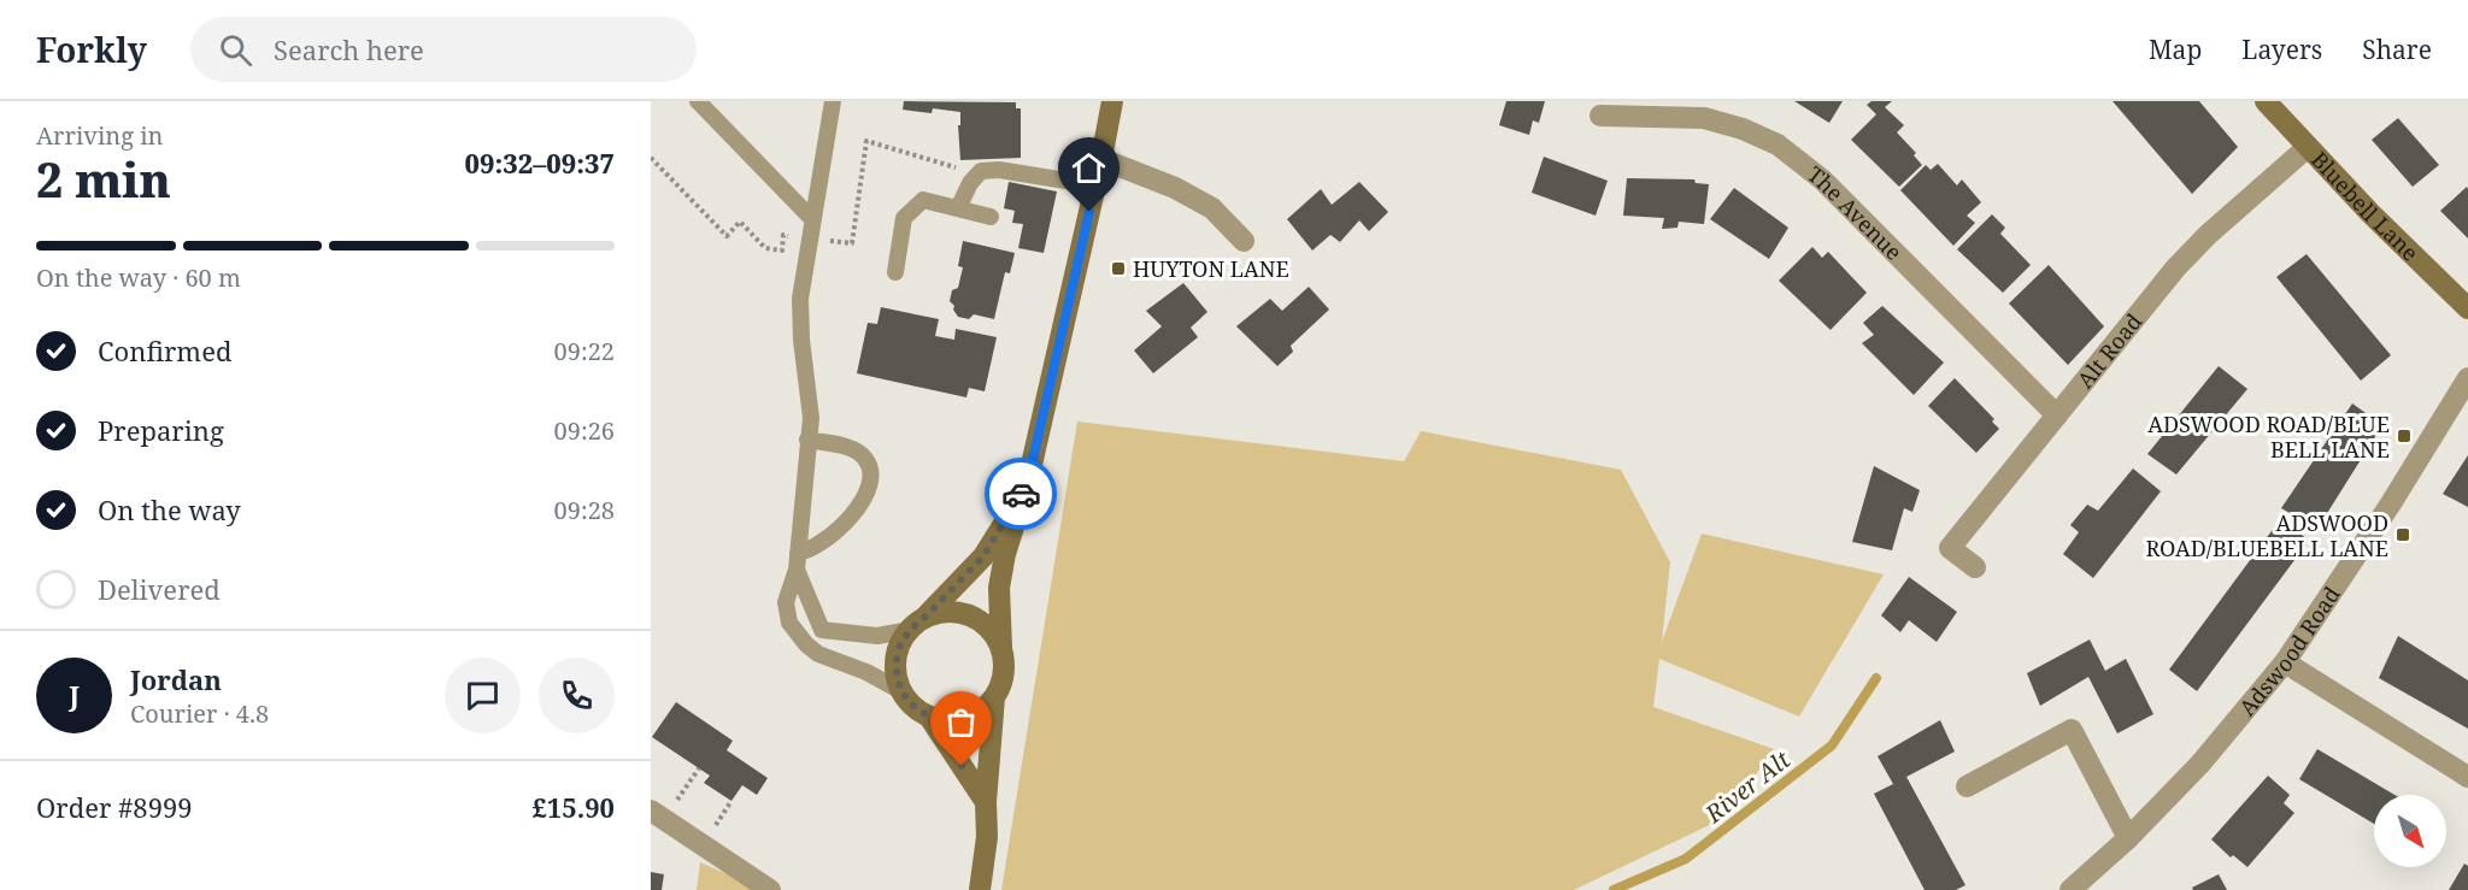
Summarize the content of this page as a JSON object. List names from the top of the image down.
{
  "streets": {
    "main road": ["Bluebell Lane"],
    "street": ["The Avenue", "Alt Road", "Adswood Road"]
  },
  "crossings": [
    ["Bluebell Lane", "Alt Road"],
    ["The Avenue", "Alt Road"]
  ],
  "water": ["River Alt"],
  "places": {
    "transit": ["HUYTON LANE", "ADSWOOD ROAD/BLUE BELL LANE", "ADSWOOD ROAD/BLUEBELL LANE"]
  },
  "north": "bottom right",
  "page": {
    "header": "Forkly",
    "search": "Search here",
    "nav": ["Map", "Layers", "Share"],
    "heading": ["2 min", "Arriving in", "09:32–09:37"],
    "panel": [
      "Jordan",
      "Courier · 4.8",
      "Order #8999",
      "£15.90"
    ],
    "bar": "On the way · 60 m",
    "list": [
      ["Confirmed", "09:22"],
      ["Preparing", "09:26"],
      ["On the way", "09:28"],
      "Delivered"
    ],
    "round": "J"
  }
}
